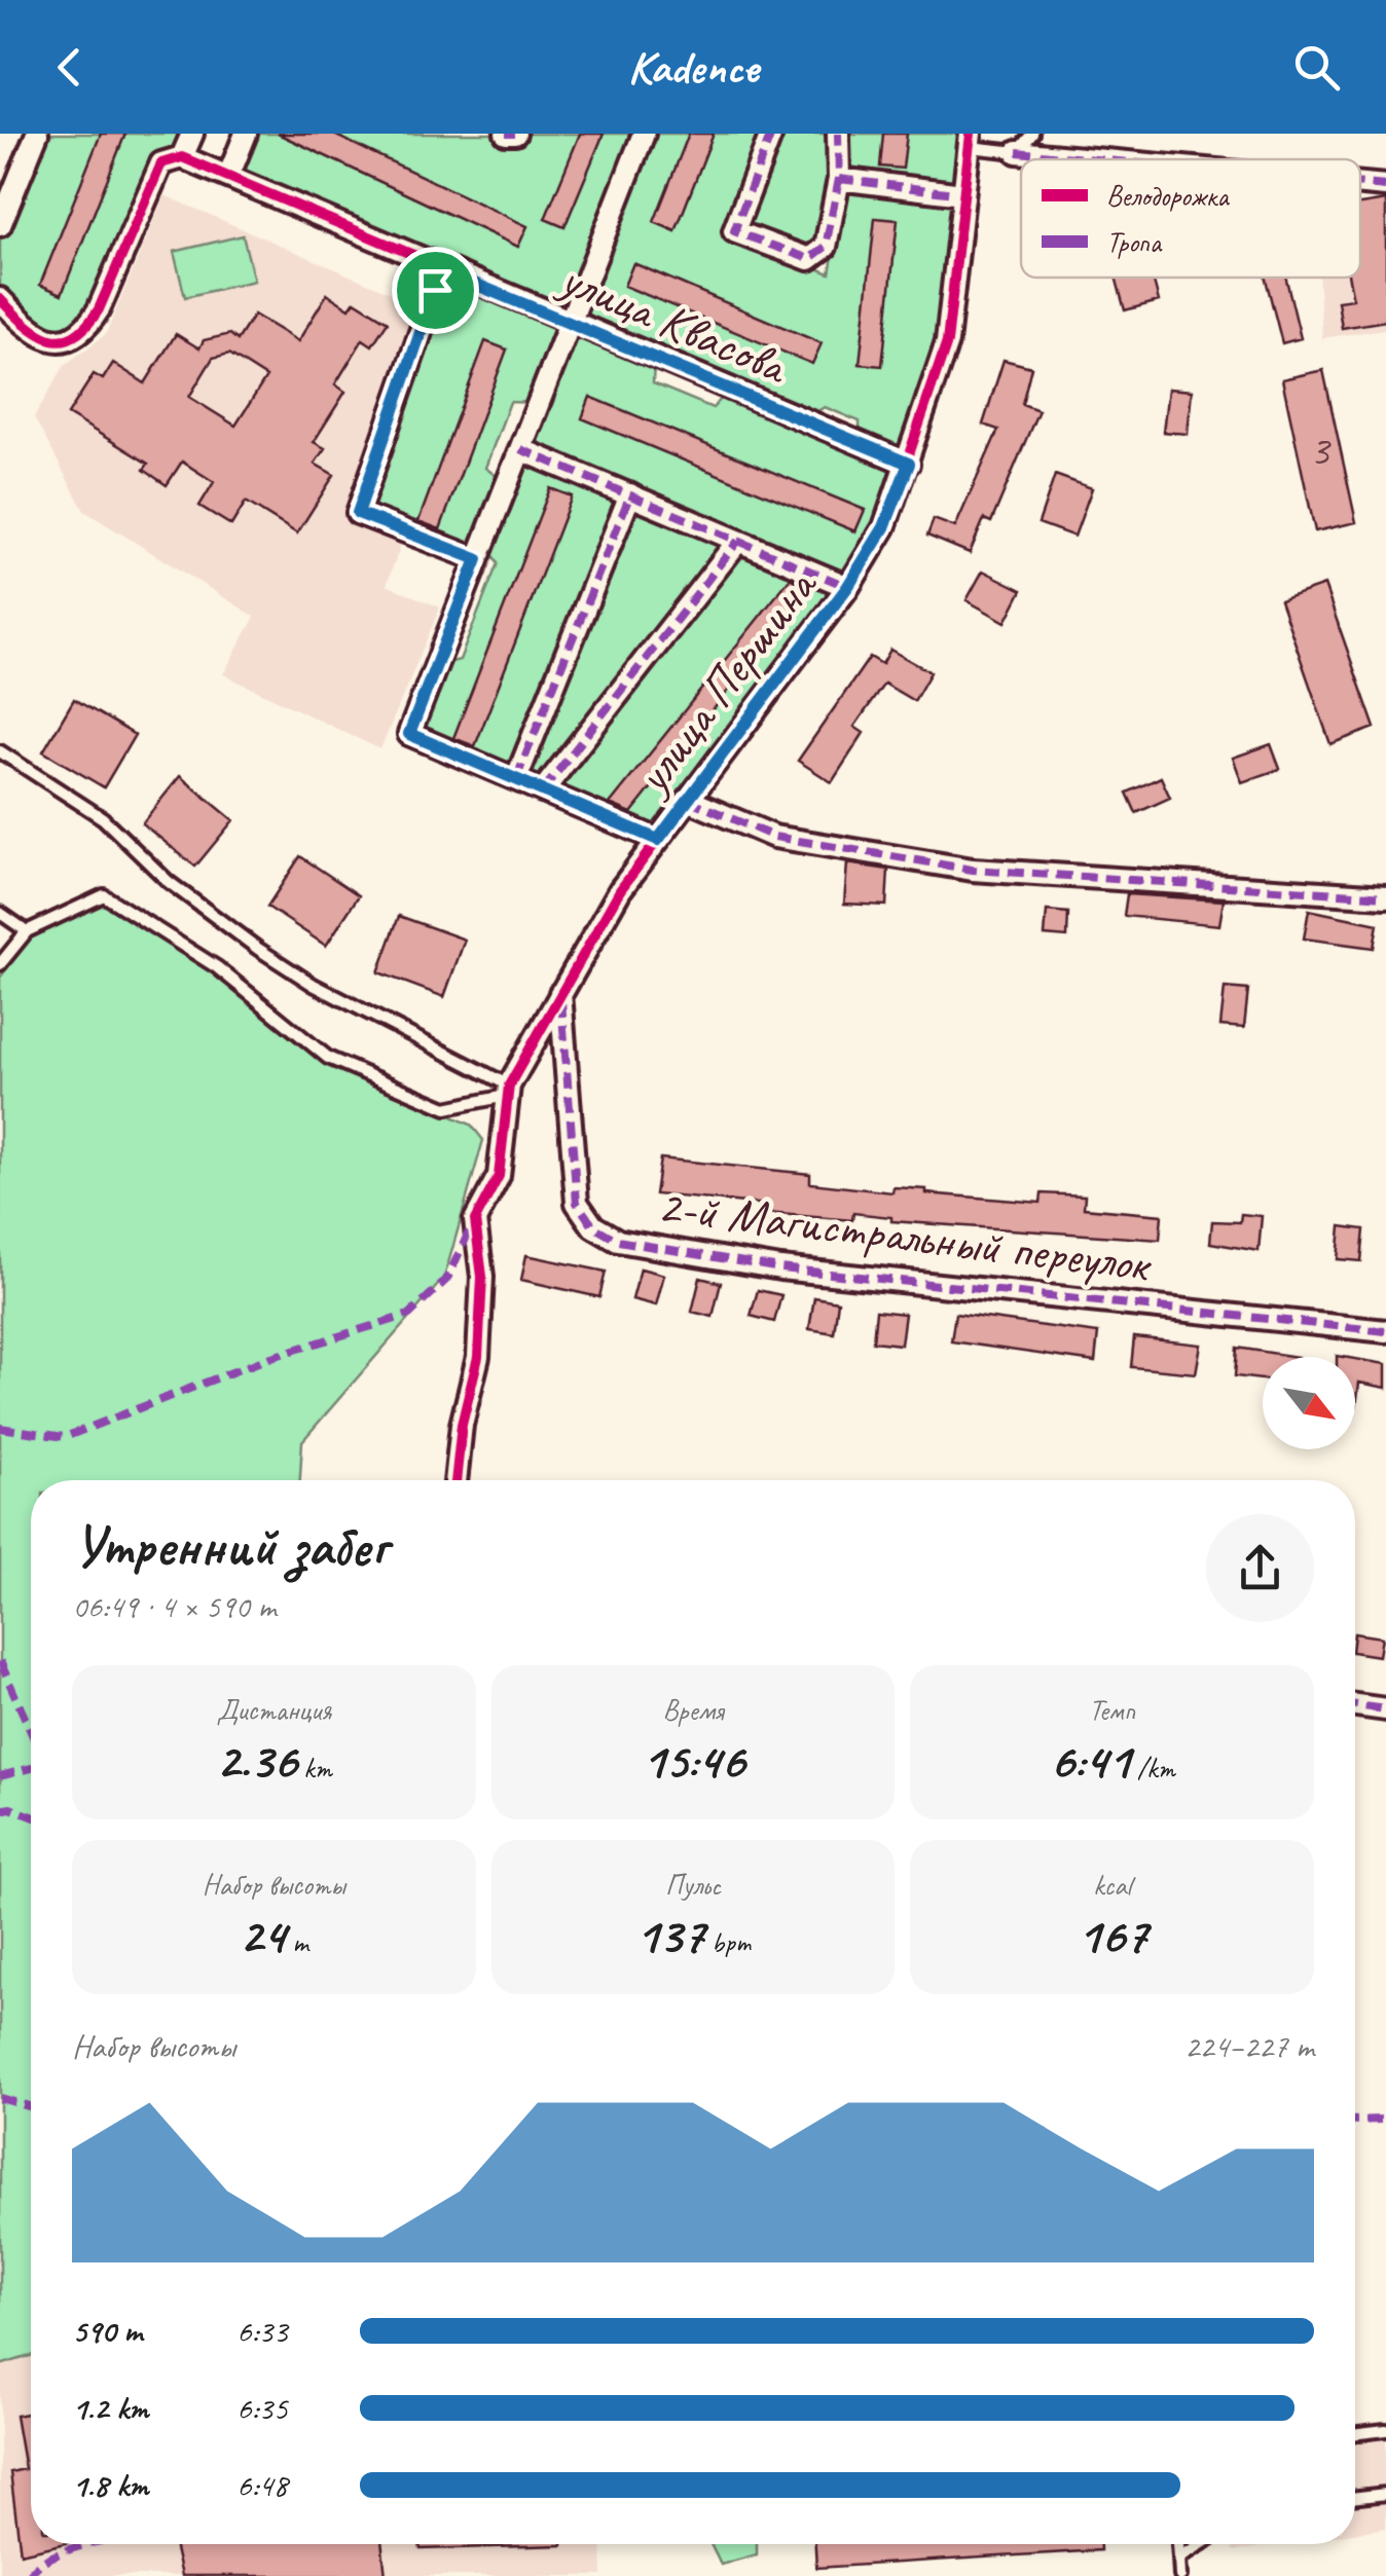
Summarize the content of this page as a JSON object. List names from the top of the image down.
{
  "streets": {
    "street": ["улица Квасова", "улица Першина", "2-й Магистральный переулок"]
  },
  "crossings": [
    ["улица Квасова", "улица Першина"],
    ["улица Першина", "2-й Магистральный переулок"]
  ],
  "house_numbers": ["3"],
  "legend": ["Велодорожка", "Тропа"],
  "north": "bottom right",
  "page": {
    "header": "Kadence",
    "heading": ["Утренний забег", "06:49 · 4 × 590 m"],
    "stats": [
      ["Дистанция", "2.36 km"],
      ["Время", "15:46"],
      ["Темп", "6:41 /km"],
      ["Набор высоты", "24 m"],
      ["Пульс", "137 bpm"],
      ["kcal", "167"]
    ],
    "chart": ["Набор высоты", "224–227 m"],
    "list": [
      {
        "name": "590 m",
        "note": "6:33"
      },
      {
        "name": "1.2 km",
        "note": "6:35"
      },
      {
        "name": "1.8 km",
        "note": "6:48"
      }
    ]
  }
}
